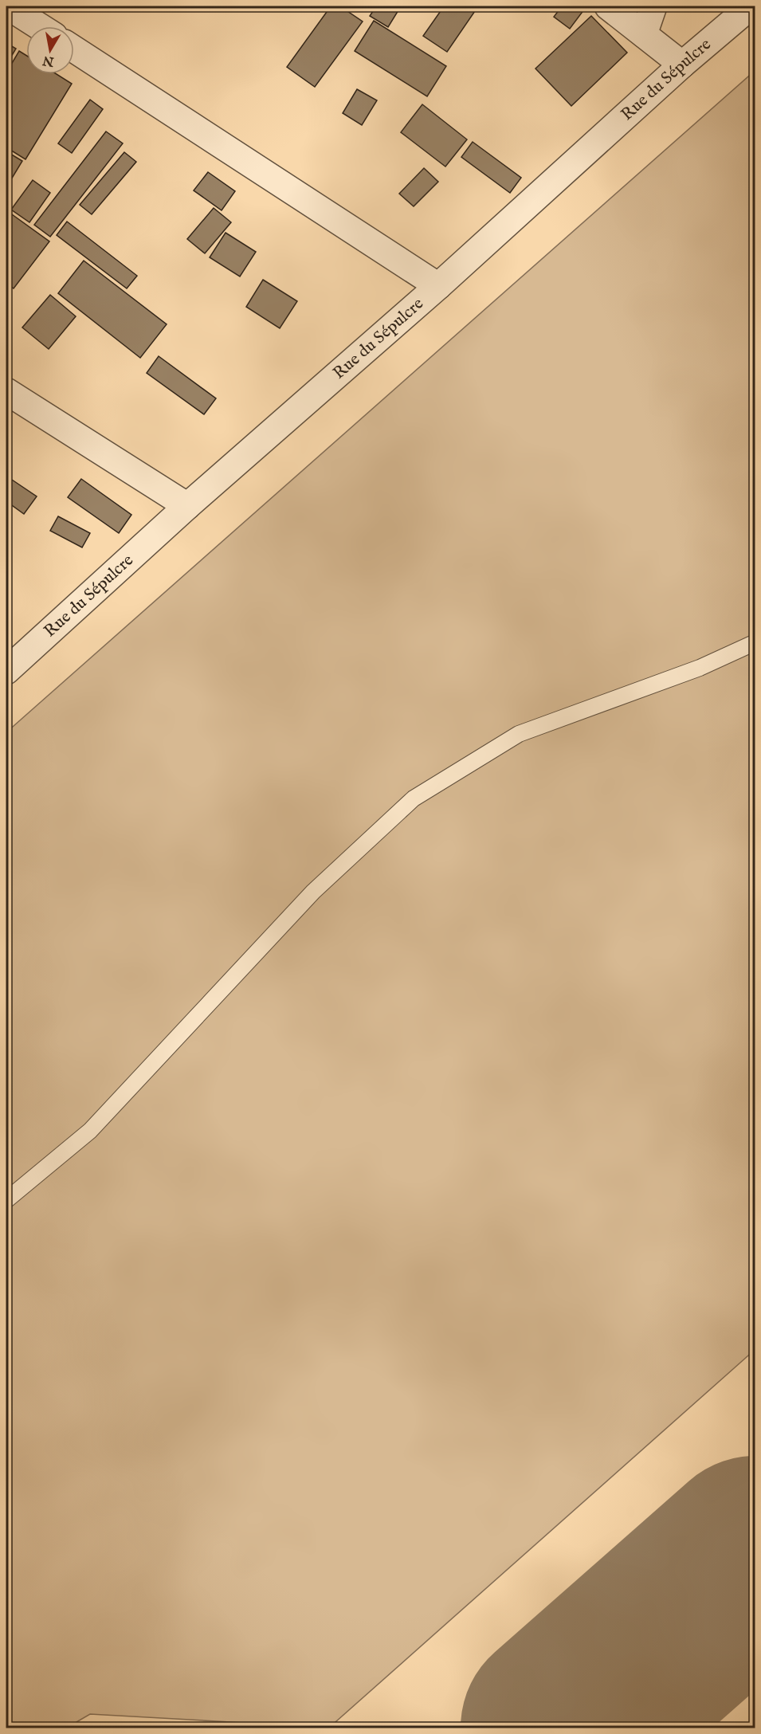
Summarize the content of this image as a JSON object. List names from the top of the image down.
{
  "streets": {
    "street": ["Rue du Sépulcre"]
  },
  "north": "bottom"
}
